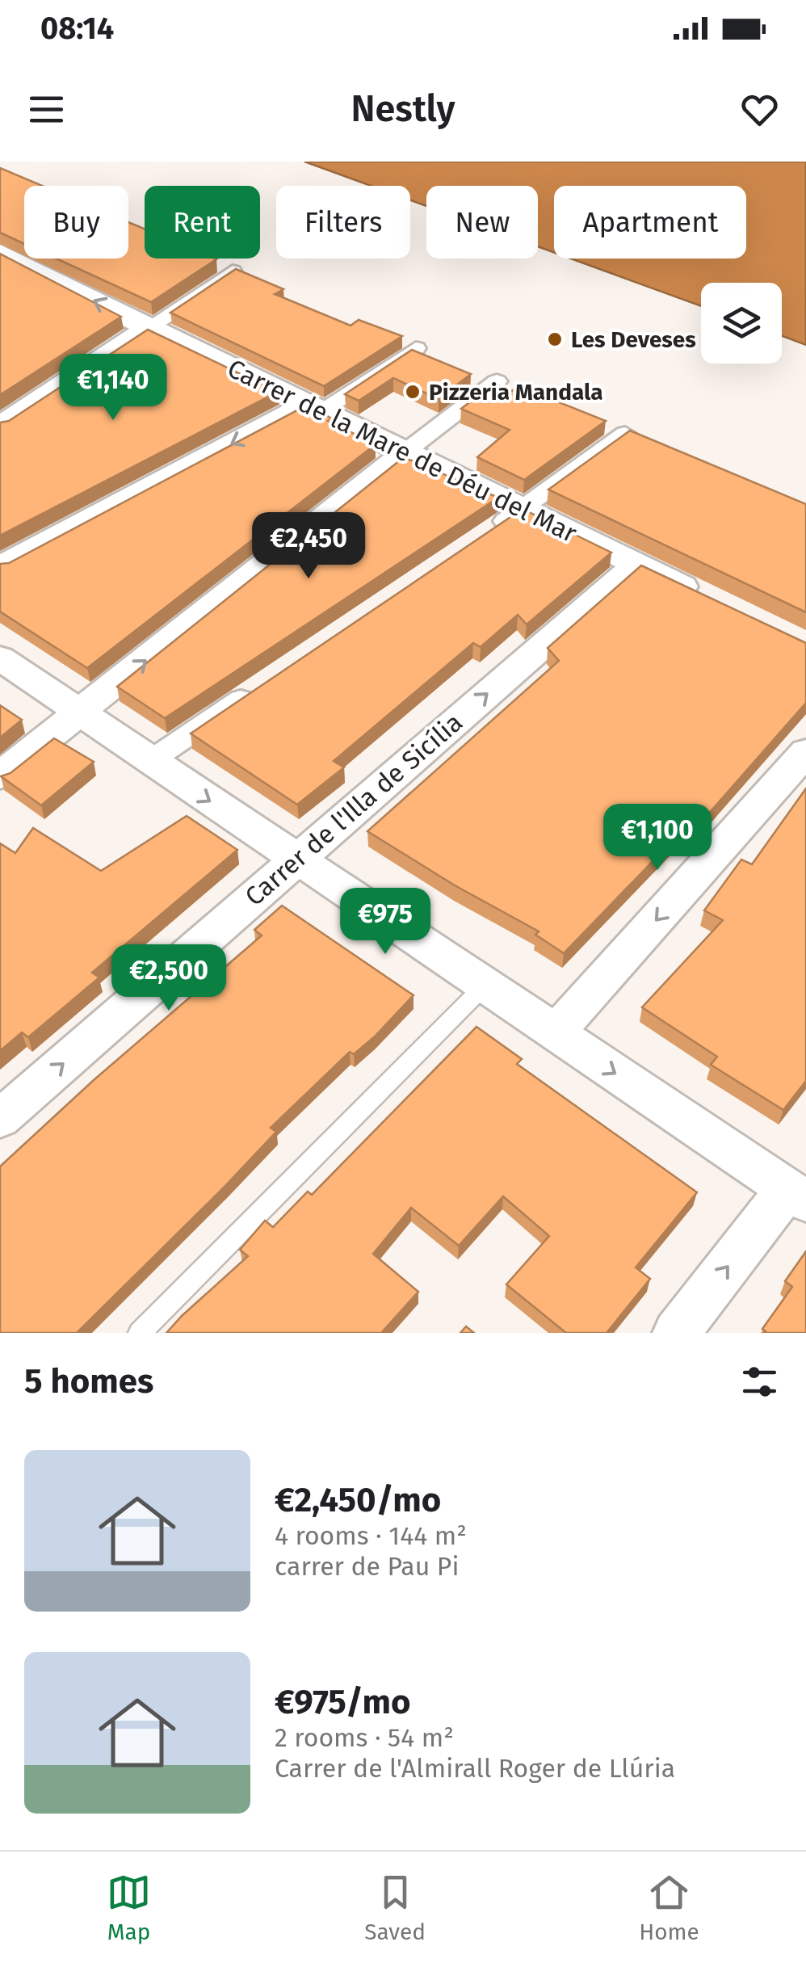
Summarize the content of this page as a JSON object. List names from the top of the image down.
{
  "streets": {
    "street": ["Carrer de la Mare de Déu del Mar", "Carrer de l'Illa de Sicília"]
  },
  "crossings": [
    ["Carrer de la Mare de Déu del Mar", "Carrer de l'Illa de Sicília"]
  ],
  "places": ["Les Deveses", "Pizzeria Mandala"],
  "page": {
    "status": "08:14",
    "header": "Nestly",
    "chip": [
      "Buy",
      "Rent",
      "Filters",
      "New",
      "Apartment"
    ],
    "price": [
      "€1,140",
      "€2,450",
      "€1,100",
      "€975",
      "€2,500"
    ],
    "heading": "5 homes",
    "list": [
      {
        "name": "€2,450/mo",
        "note": "4 rooms · 144 m² · carrer de Pau Pi"
      },
      {
        "name": "€975/mo",
        "note": "2 rooms · 54 m² · Carrer de l'Almirall Roger de Llúria"
      }
    ],
    "tabs": ["Map", "Saved", "Home"]
  }
}
